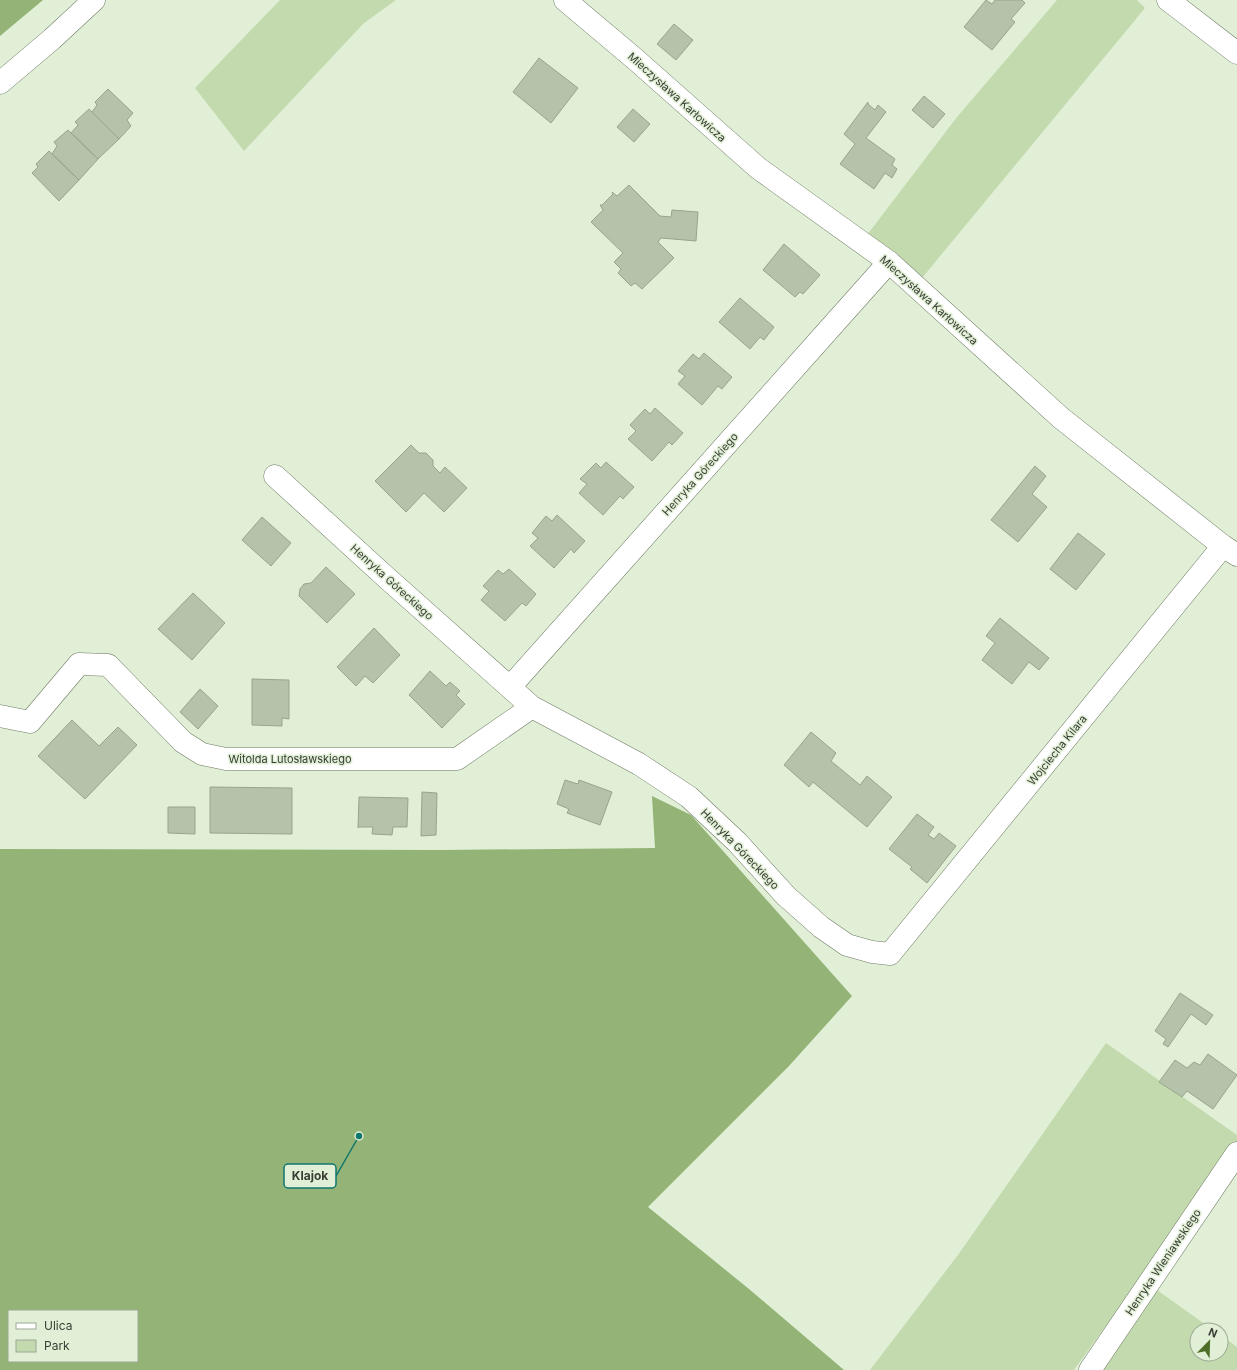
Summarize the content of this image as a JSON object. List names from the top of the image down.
{
  "streets": {
    "street": [
      "Mieczysława Karłowicza",
      "Henryka Góreckiego",
      "Wojciecha Kilara",
      "Witolda Lutosławskiego",
      "Henryka Wieniawskiego"
    ]
  },
  "crossings": [
    ["Mieczysława Karłowicza", "Henryka Góreckiego"],
    ["Mieczysława Karłowicza", "Wojciecha Kilara"],
    ["Henryka Góreckiego", "Wojciecha Kilara"],
    ["Henryka Góreckiego", "Witolda Lutosławskiego"]
  ],
  "places": ["Klajok"],
  "legend": ["Ulica", "Park"],
  "north": "top right"
}
